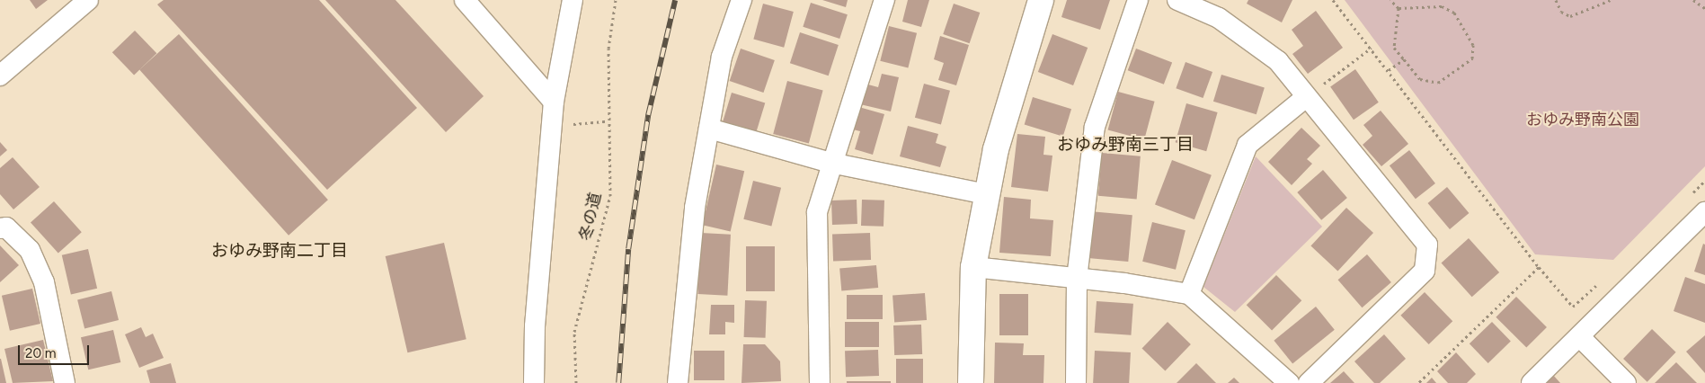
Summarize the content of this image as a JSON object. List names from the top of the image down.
{
  "streets": {
    "path": ["冬の道"]
  },
  "districts": ["おゆみ野南三丁目", "おゆみ野南二丁目"],
  "parks": ["おゆみ野南公園"],
  "scale_bar": "20 m"
}
